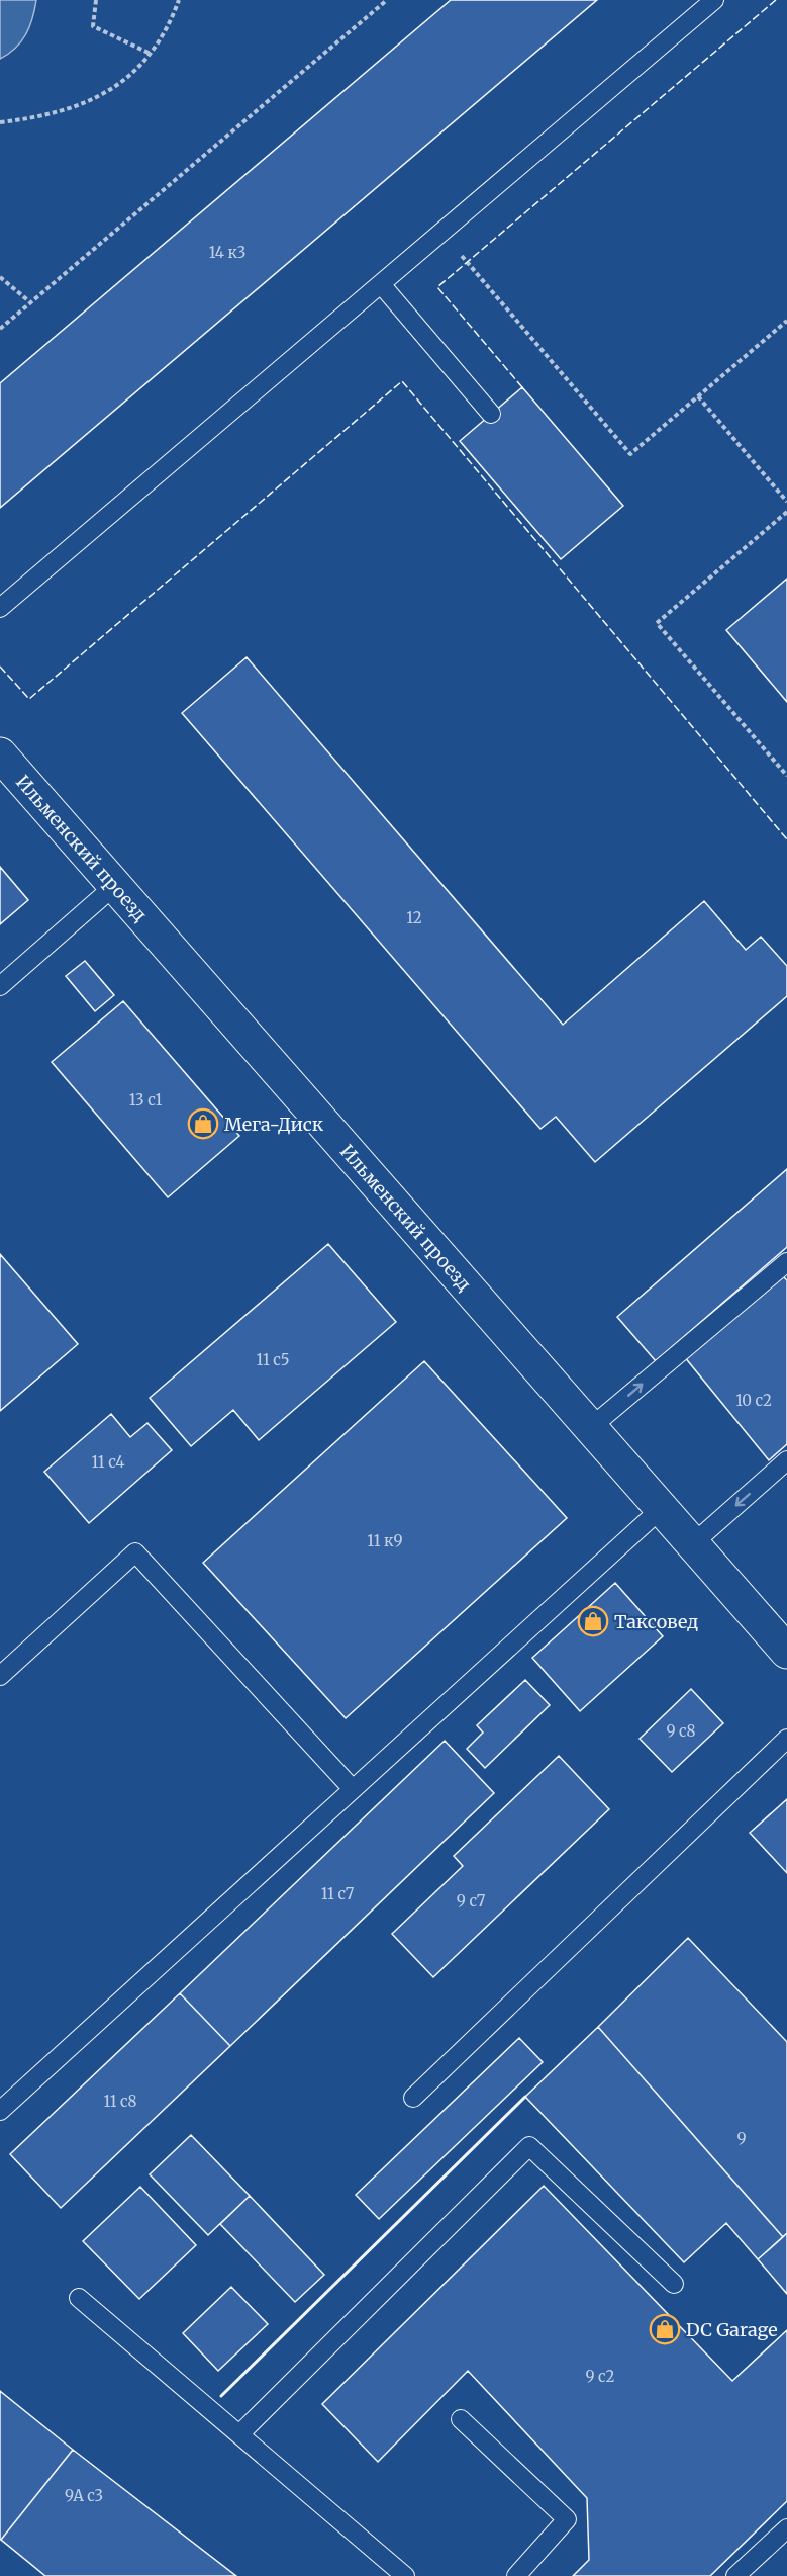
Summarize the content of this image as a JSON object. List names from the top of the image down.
{
  "streets": {
    "street": ["Ильменский проезд"]
  },
  "places": {
    "shop": ["Мега-Диск", "Таксовед", "DC Garage"]
  },
  "house_numbers": [
    "14 к3",
    "12",
    "13 с1",
    "11 с5",
    "10 с2",
    "11 с4",
    "11 к9",
    "9 с8",
    "11 с7",
    "9 с7",
    "11 с8",
    "9",
    "9 с2",
    "9А с3"
  ]
}
